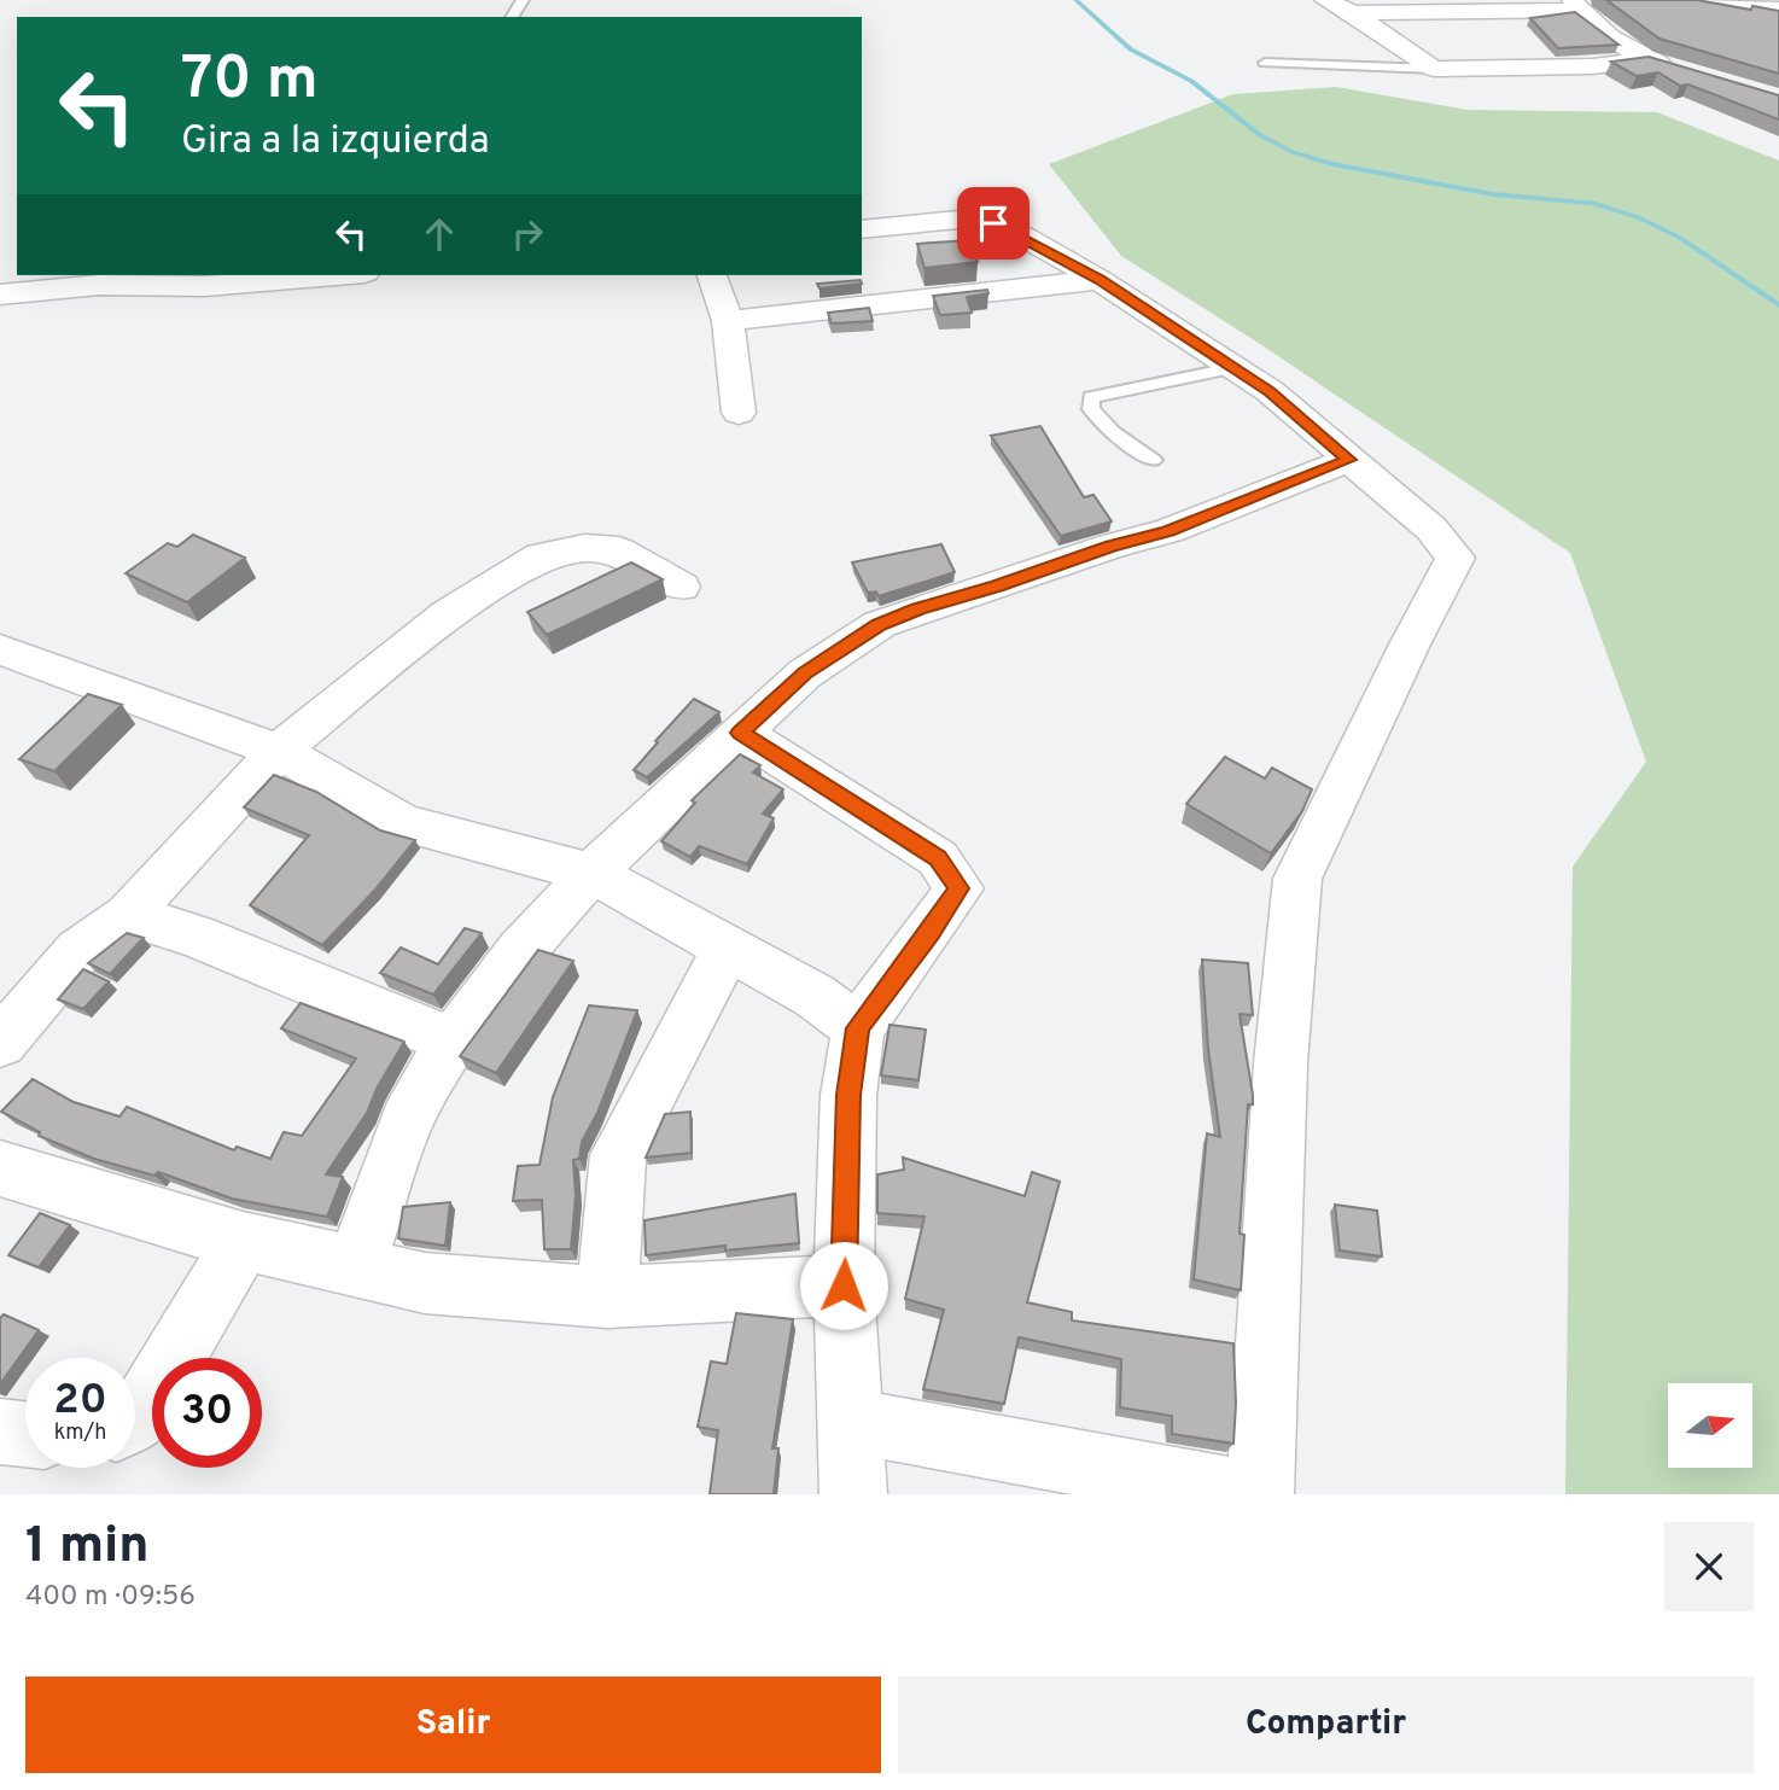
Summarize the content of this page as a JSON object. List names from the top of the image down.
{
  "north": "right",
  "page": {
    "turn": ["70 m", "Gira a la izquierda"],
    "speed": "20 km/h",
    "limit": "30",
    "heading": ["1 min", "400 m · 09:56"],
    "buttons": ["Salir", "Compartir"]
  }
}
